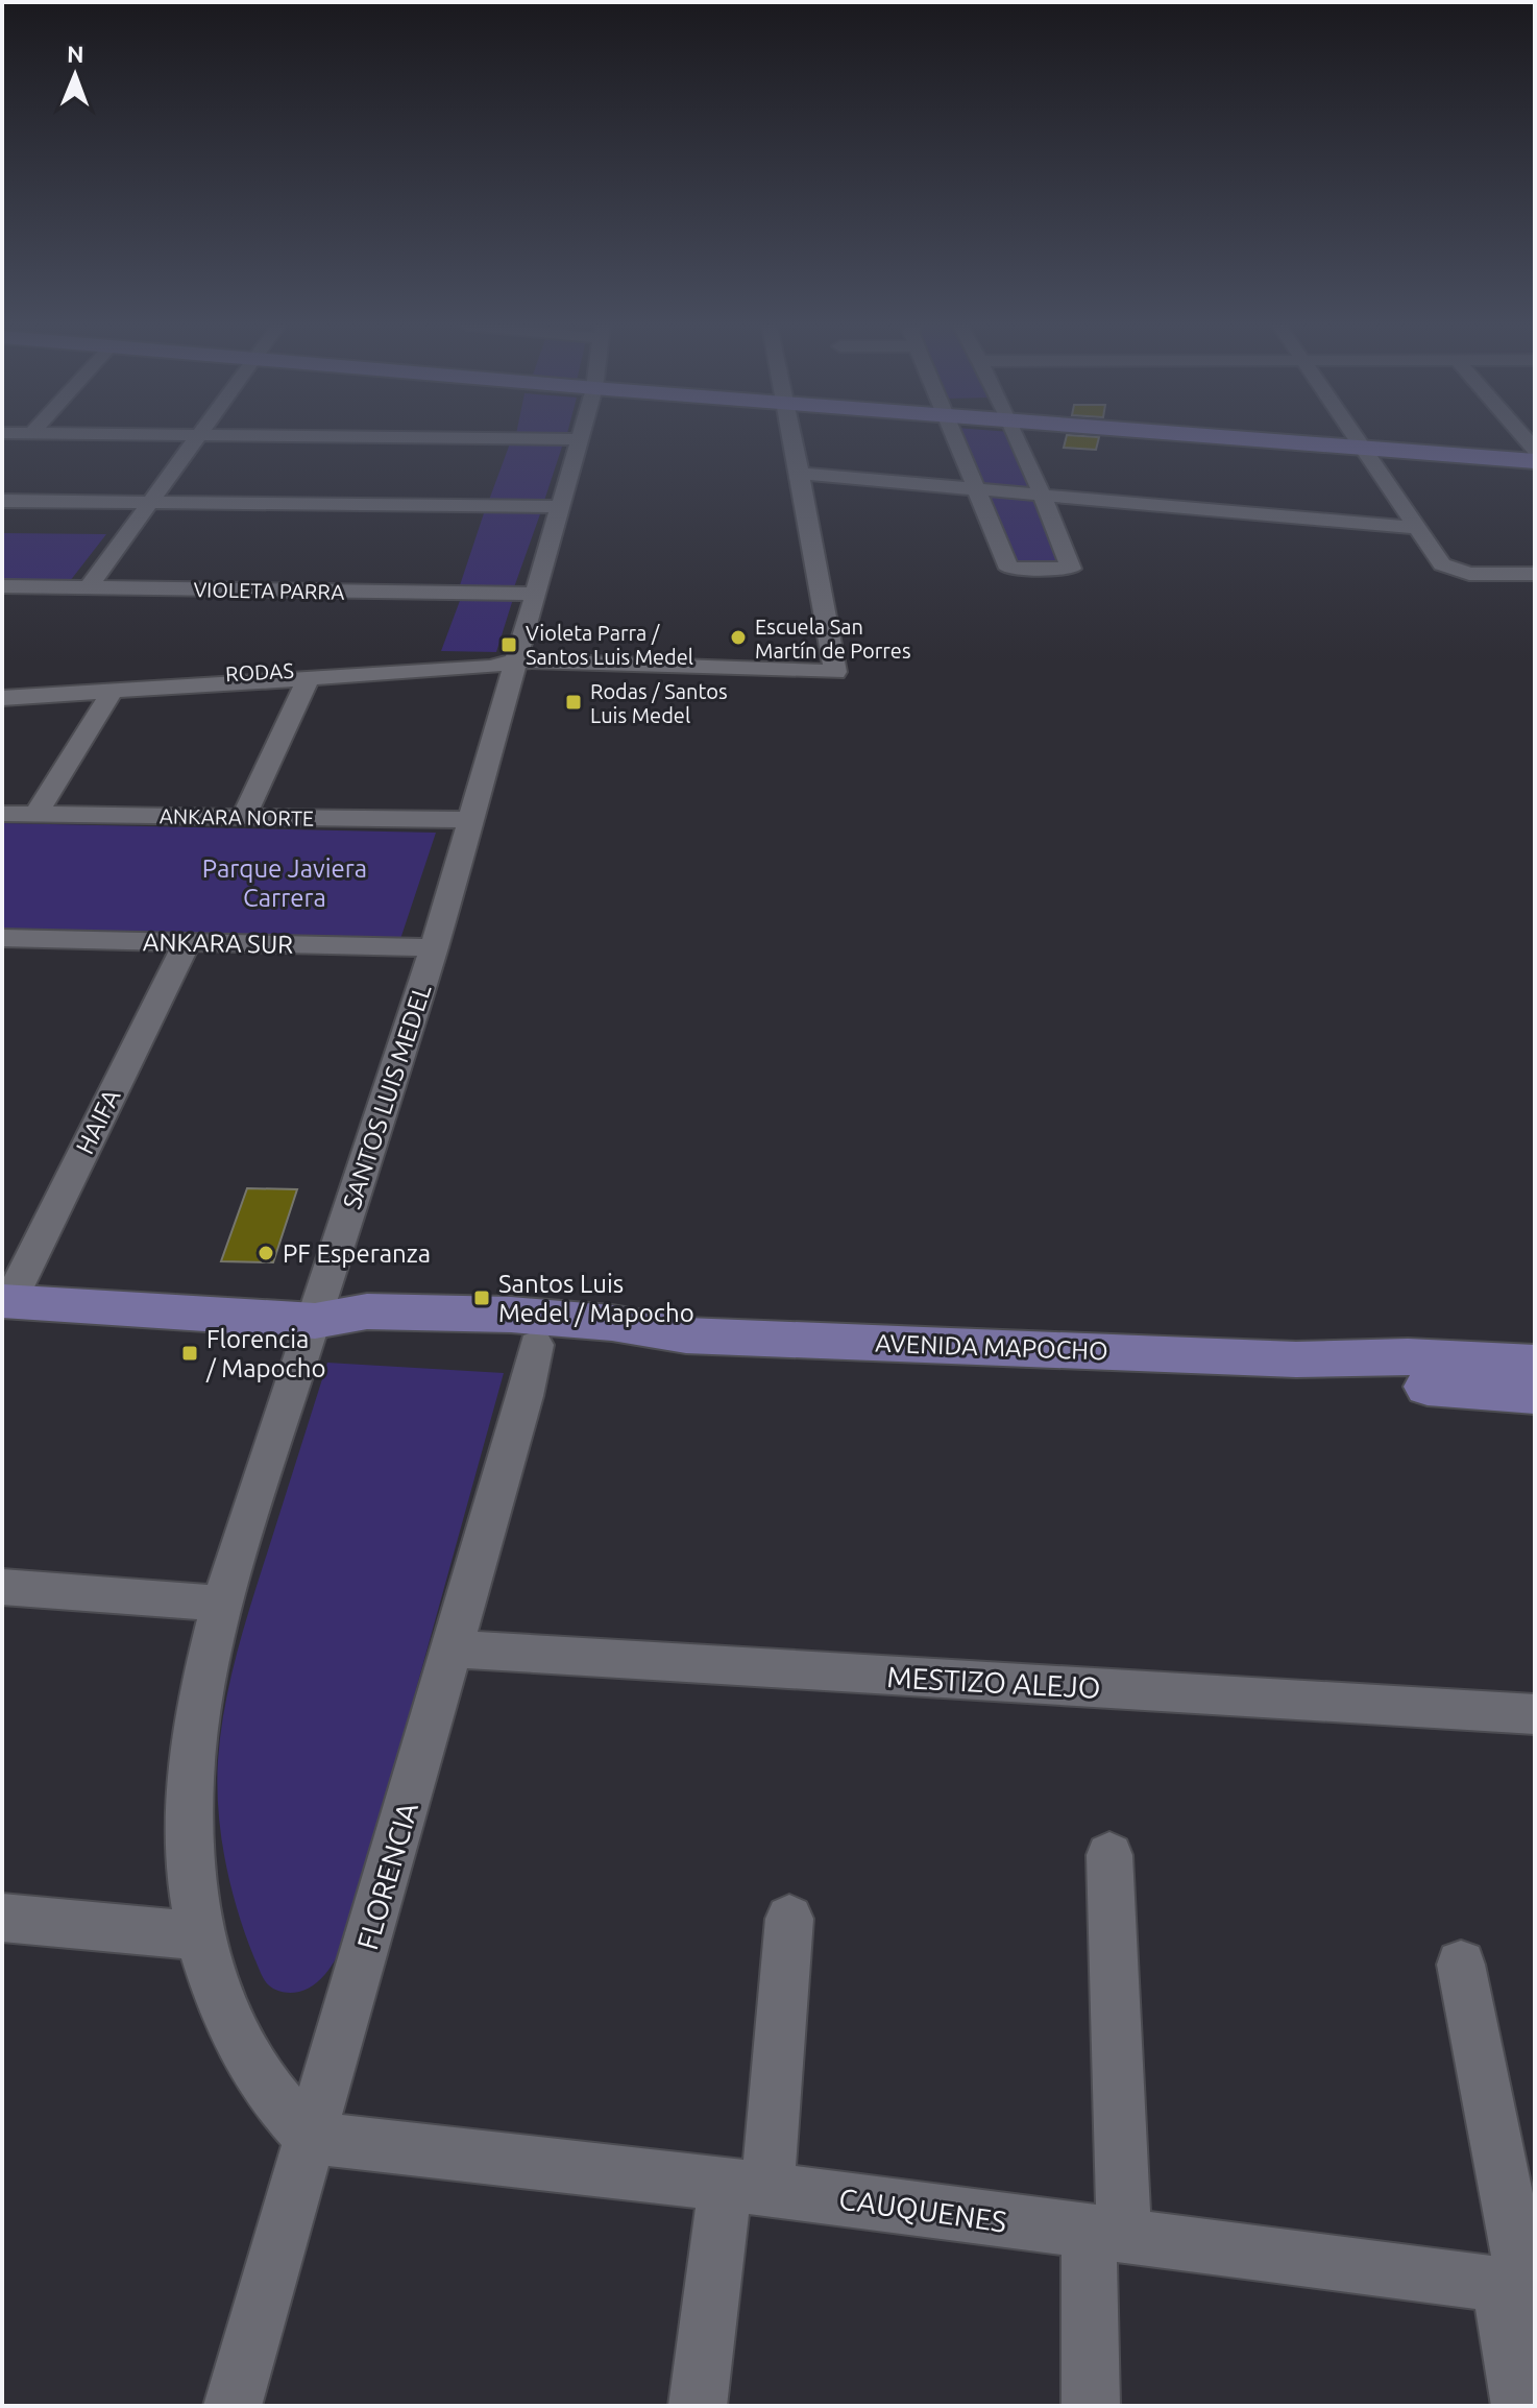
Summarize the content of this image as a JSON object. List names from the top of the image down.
{
  "streets": {
    "main road": ["AVENIDA MAPOCHO"],
    "street": [
      "VIOLETA PARRA",
      "RODAS",
      "ANKARA NORTE",
      "ANKARA SUR",
      "SANTOS LUIS MEDEL",
      "HAIFA",
      "MESTIZO ALEJO",
      "FLORENCIA",
      "CAUQUENES"
    ]
  },
  "crossings": [
    ["VIOLETA PARRA", "SANTOS LUIS MEDEL"],
    ["RODAS", "SANTOS LUIS MEDEL"],
    ["ANKARA NORTE", "SANTOS LUIS MEDEL"],
    ["ANKARA SUR", "SANTOS LUIS MEDEL"],
    ["ANKARA SUR", "HAIFA"],
    ["SANTOS LUIS MEDEL", "AVENIDA MAPOCHO"],
    ["SANTOS LUIS MEDEL", "FLORENCIA"],
    ["SANTOS LUIS MEDEL", "CAUQUENES"],
    ["HAIFA", "AVENIDA MAPOCHO"],
    ["AVENIDA MAPOCHO", "FLORENCIA"],
    ["MESTIZO ALEJO", "FLORENCIA"],
    ["FLORENCIA", "CAUQUENES"]
  ],
  "parks": ["Parque Javiera Carrera"],
  "places": {
    "other": ["Escuela San Martín de Porres", "PF Esperanza"],
    "transit": [
      "Violeta Parra / Santos Luis Medel",
      "Rodas / Santos Luis Medel",
      "Santos Luis Medel / Mapocho",
      "Florencia / Mapocho"
    ]
  },
  "north": "top"
}
